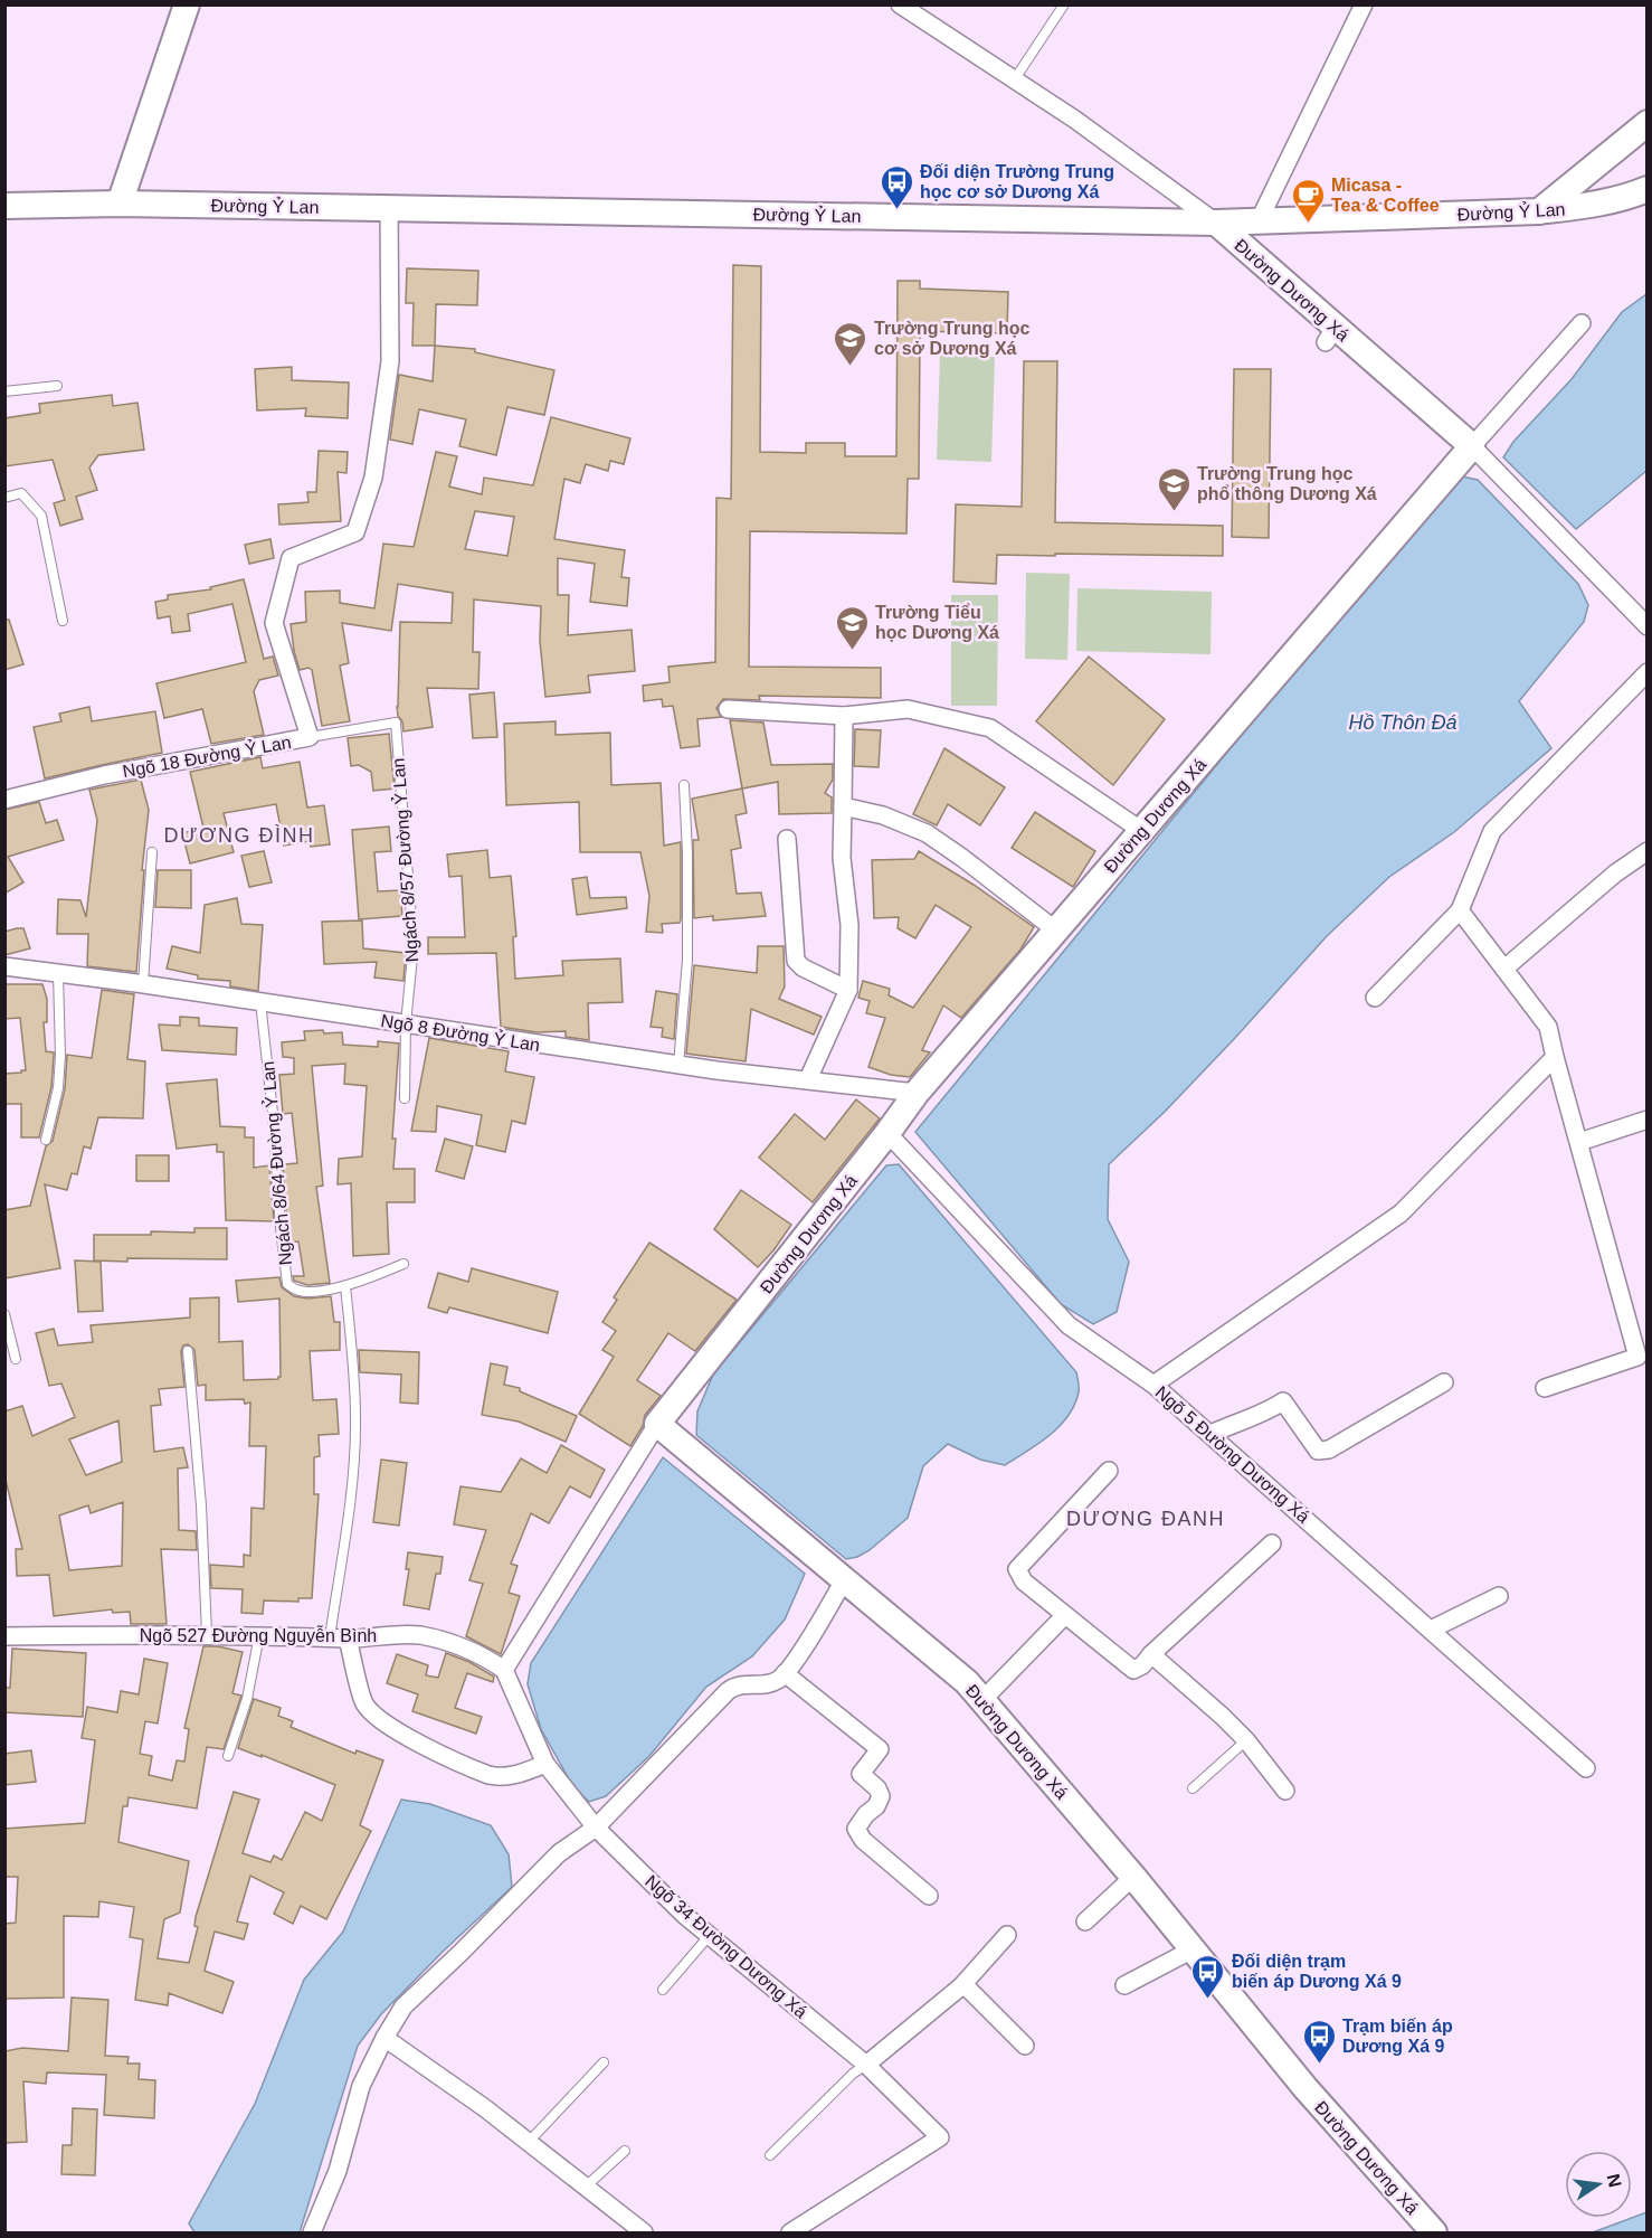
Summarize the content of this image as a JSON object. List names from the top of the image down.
{
  "streets": {
    "street": [
      "Đường Ỷ Lan",
      "Đường Dương Xá",
      "Ngõ 18 Đường Ỷ Lan",
      "Ngõ 8 Đường Ỷ Lan",
      "Ngõ 5 Đường Dương Xá",
      "Ngõ 527 Đường Nguyễn Bình",
      "Ngõ 34 Đường Dương Xá"
    ],
    "lane": ["Ngách 8/57 Đường Ỷ Lan", "Ngách 8/64 Đường Ỷ Lan"]
  },
  "crossings": [
    ["Đường Ỷ Lan", "Đường Dương Xá"],
    ["Đường Ỷ Lan", "Ngõ 18 Đường Ỷ Lan"],
    ["Đường Dương Xá", "Ngõ 8 Đường Ỷ Lan"],
    ["Đường Dương Xá", "Ngõ 5 Đường Dương Xá"],
    ["Ngõ 18 Đường Ỷ Lan", "Ngách 8/57 Đường Ỷ Lan"],
    ["Ngách 8/57 Đường Ỷ Lan", "Ngõ 8 Đường Ỷ Lan"],
    ["Ngõ 8 Đường Ỷ Lan", "Ngách 8/64 Đường Ỷ Lan"],
    ["Ngõ 527 Đường Nguyễn Bình", "Ngõ 34 Đường Dương Xá"]
  ],
  "districts": ["DƯƠNG ĐÌNH", "DƯƠNG ĐANH"],
  "water": ["Hồ Thôn Đá"],
  "places": {
    "bus stop": ["Đối diện Trường Trung học cơ sở Dương Xá", "Đối diện trạm biến áp Dương Xá 9", "Trạm biến áp Dương Xá 9"],
    "cafe": ["Micasa - Tea & Coffee"],
    "school or university": ["Trường Trung học cơ sở Dương Xá", "Trường Trung học phổ thông Dương Xá", "Trường Tiểu học Dương Xá"]
  },
  "north": "right"
}
